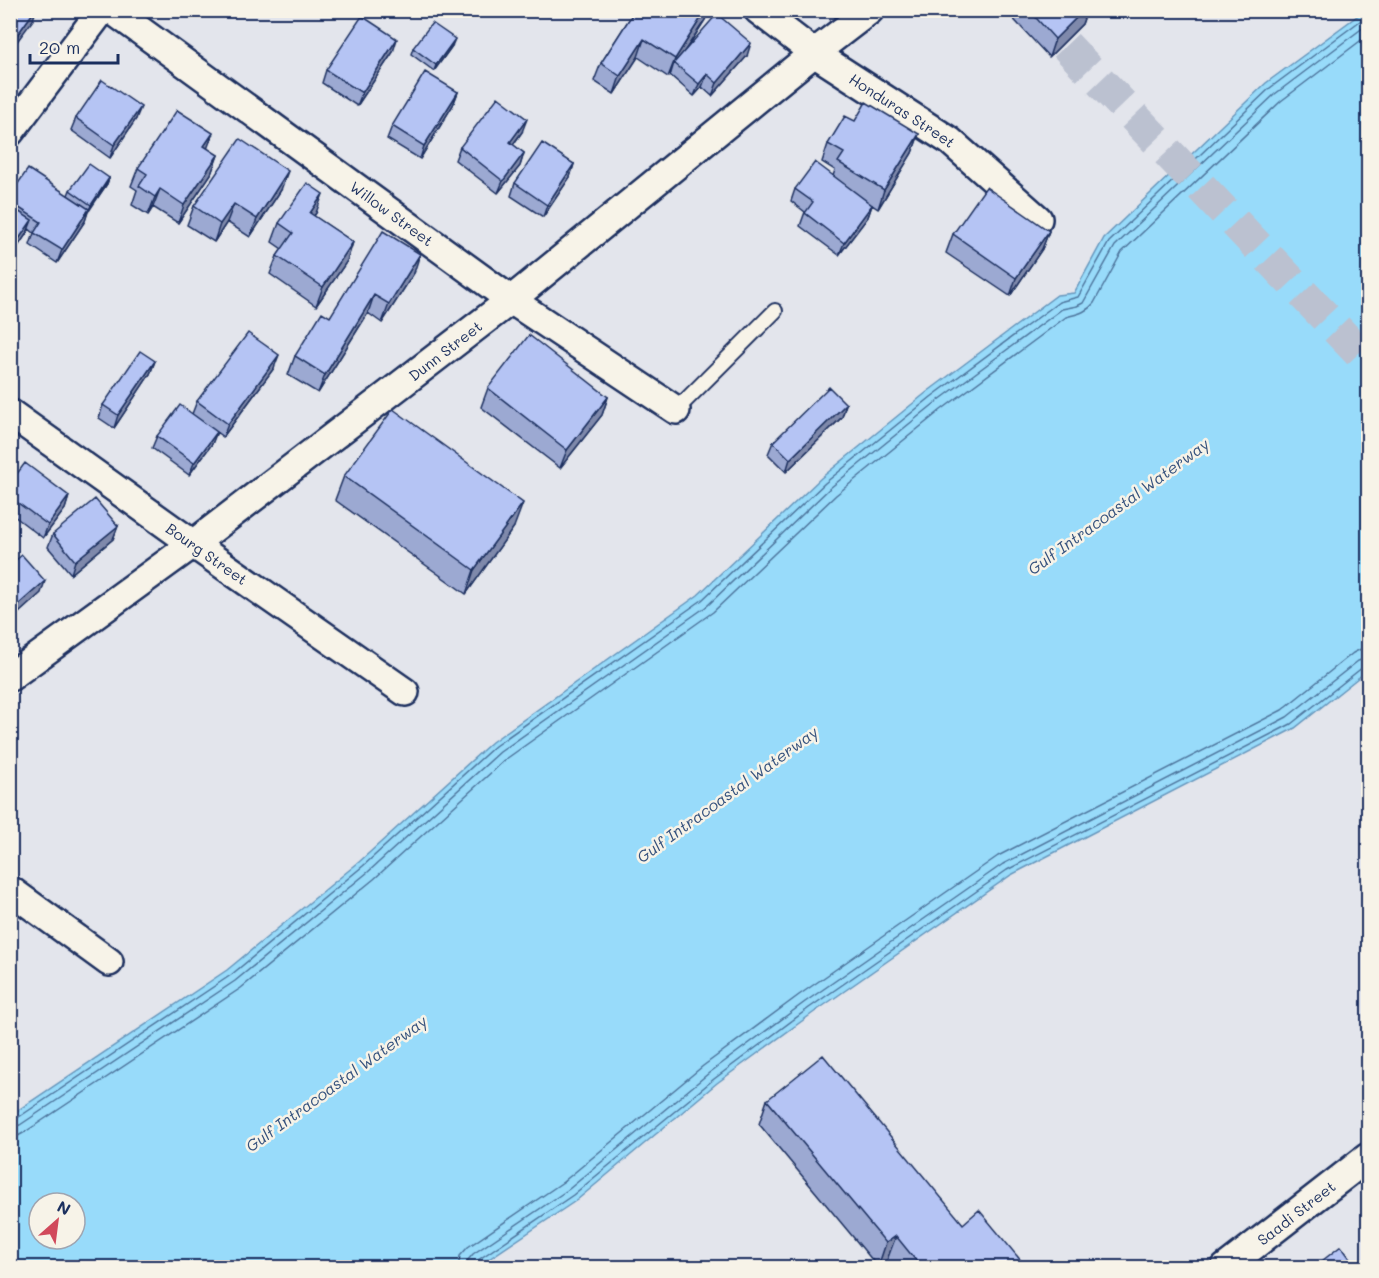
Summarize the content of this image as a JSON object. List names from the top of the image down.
{
  "streets": {
    "street": [
      "Honduras Street",
      "Willow Street",
      "Dunn Street",
      "Bourg Street",
      "Saadi Street"
    ]
  },
  "crossings": [
    ["Honduras Street", "Dunn Street"],
    ["Willow Street", "Dunn Street"],
    ["Dunn Street", "Bourg Street"]
  ],
  "water": ["Gulf Intracoastal Waterway"],
  "scale_bar": "20 m",
  "north": "top right"
}
